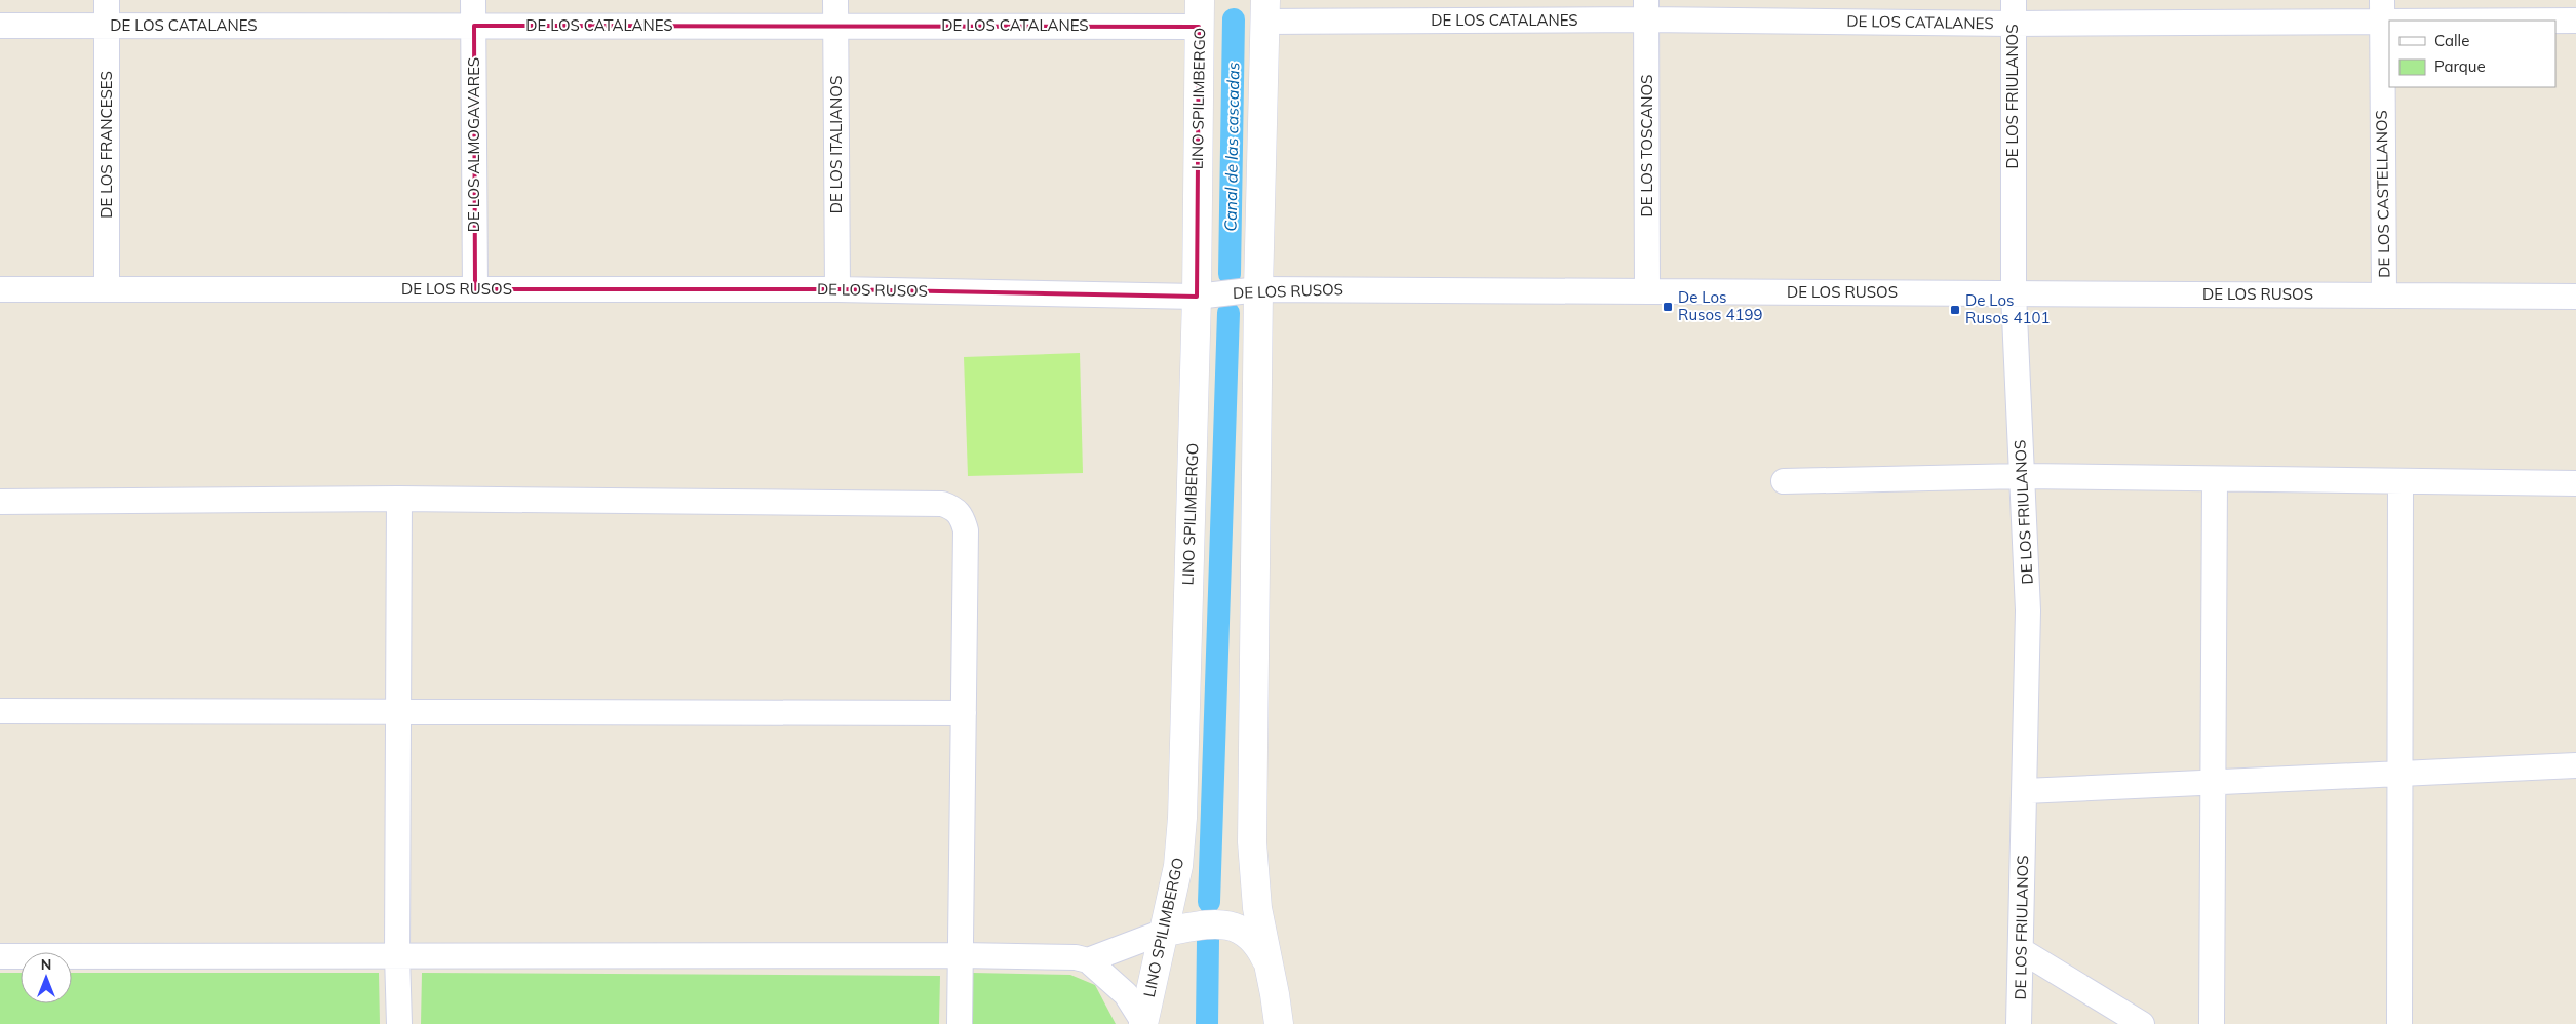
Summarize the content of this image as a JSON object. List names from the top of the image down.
{
  "streets": {
    "main road": ["LINO SPILIMBERGO"],
    "street": [
      "DE LOS CATALANES",
      "DE LOS FRIULANOS",
      "DE LOS FRANCESES",
      "DE LOS ALMOGAVARES",
      "DE LOS ITALIANOS",
      "DE LOS TOSCANOS",
      "DE LOS CASTELLANOS",
      "DE LOS RUSOS"
    ]
  },
  "crossings": [
    ["DE LOS CATALANES", "DE LOS FRIULANOS"],
    ["DE LOS CATALANES", "LINO SPILIMBERGO"],
    ["DE LOS CATALANES", "DE LOS FRANCESES"],
    ["DE LOS CATALANES", "DE LOS ALMOGAVARES"],
    ["DE LOS CATALANES", "DE LOS ITALIANOS"],
    ["DE LOS CATALANES", "DE LOS TOSCANOS"],
    ["DE LOS CATALANES", "DE LOS CASTELLANOS"],
    ["DE LOS FRIULANOS", "DE LOS RUSOS"],
    ["LINO SPILIMBERGO", "DE LOS RUSOS"],
    ["DE LOS FRANCESES", "DE LOS RUSOS"],
    ["DE LOS ALMOGAVARES", "DE LOS RUSOS"],
    ["DE LOS ITALIANOS", "DE LOS RUSOS"],
    ["DE LOS TOSCANOS", "DE LOS RUSOS"],
    ["DE LOS CASTELLANOS", "DE LOS RUSOS"]
  ],
  "water": ["Canal de las cascadas"],
  "places": {
    "transit": ["De Los Rusos 4199", "De Los Rusos 4101"]
  },
  "legend": ["Calle", "Parque"],
  "north": "top"
}
